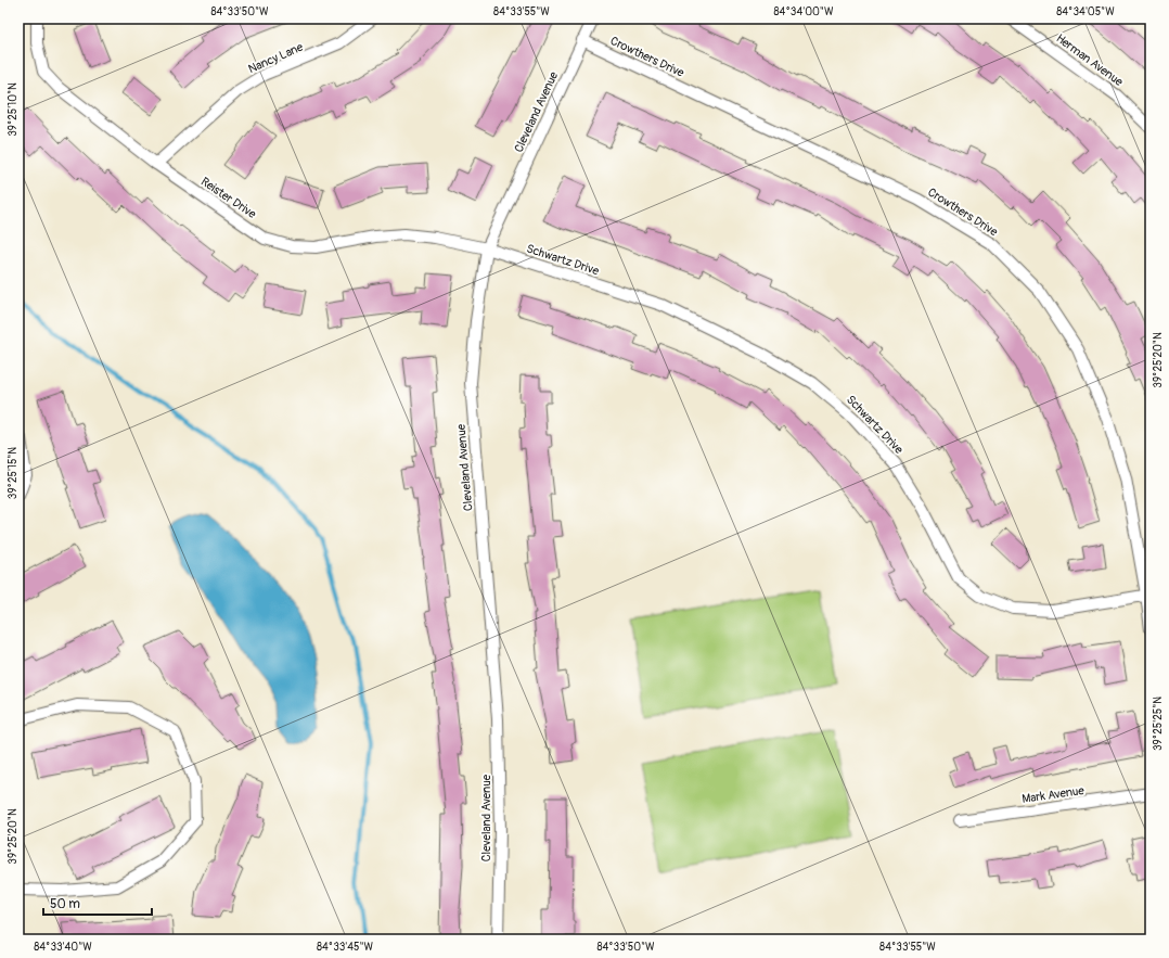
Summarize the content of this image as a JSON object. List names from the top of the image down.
{
  "streets": {
    "street": [
      "Crowthers Drive",
      "Nancy Lane",
      "Herman Avenue",
      "Cleveland Avenue",
      "Reister Drive",
      "Schwartz Drive",
      "Mark Avenue"
    ]
  },
  "crossings": [
    ["Crowthers Drive", "Cleveland Avenue"],
    ["Crowthers Drive", "Schwartz Drive"],
    ["Nancy Lane", "Reister Drive"],
    ["Cleveland Avenue", "Reister Drive"],
    ["Cleveland Avenue", "Schwartz Drive"],
    ["Reister Drive", "Schwartz Drive"]
  ],
  "scale_bar": "50 m",
  "coordinates": [
    "84°33'50\"W",
    "84°33'55\"W",
    "84°34'00\"W",
    "84°34'05\"W",
    "39°25'10\"N",
    "39°25'20\"N",
    "39°25'15\"N",
    "39°25'25\"N",
    "84°33'40\"W",
    "84°33'45\"W"
  ]
}
